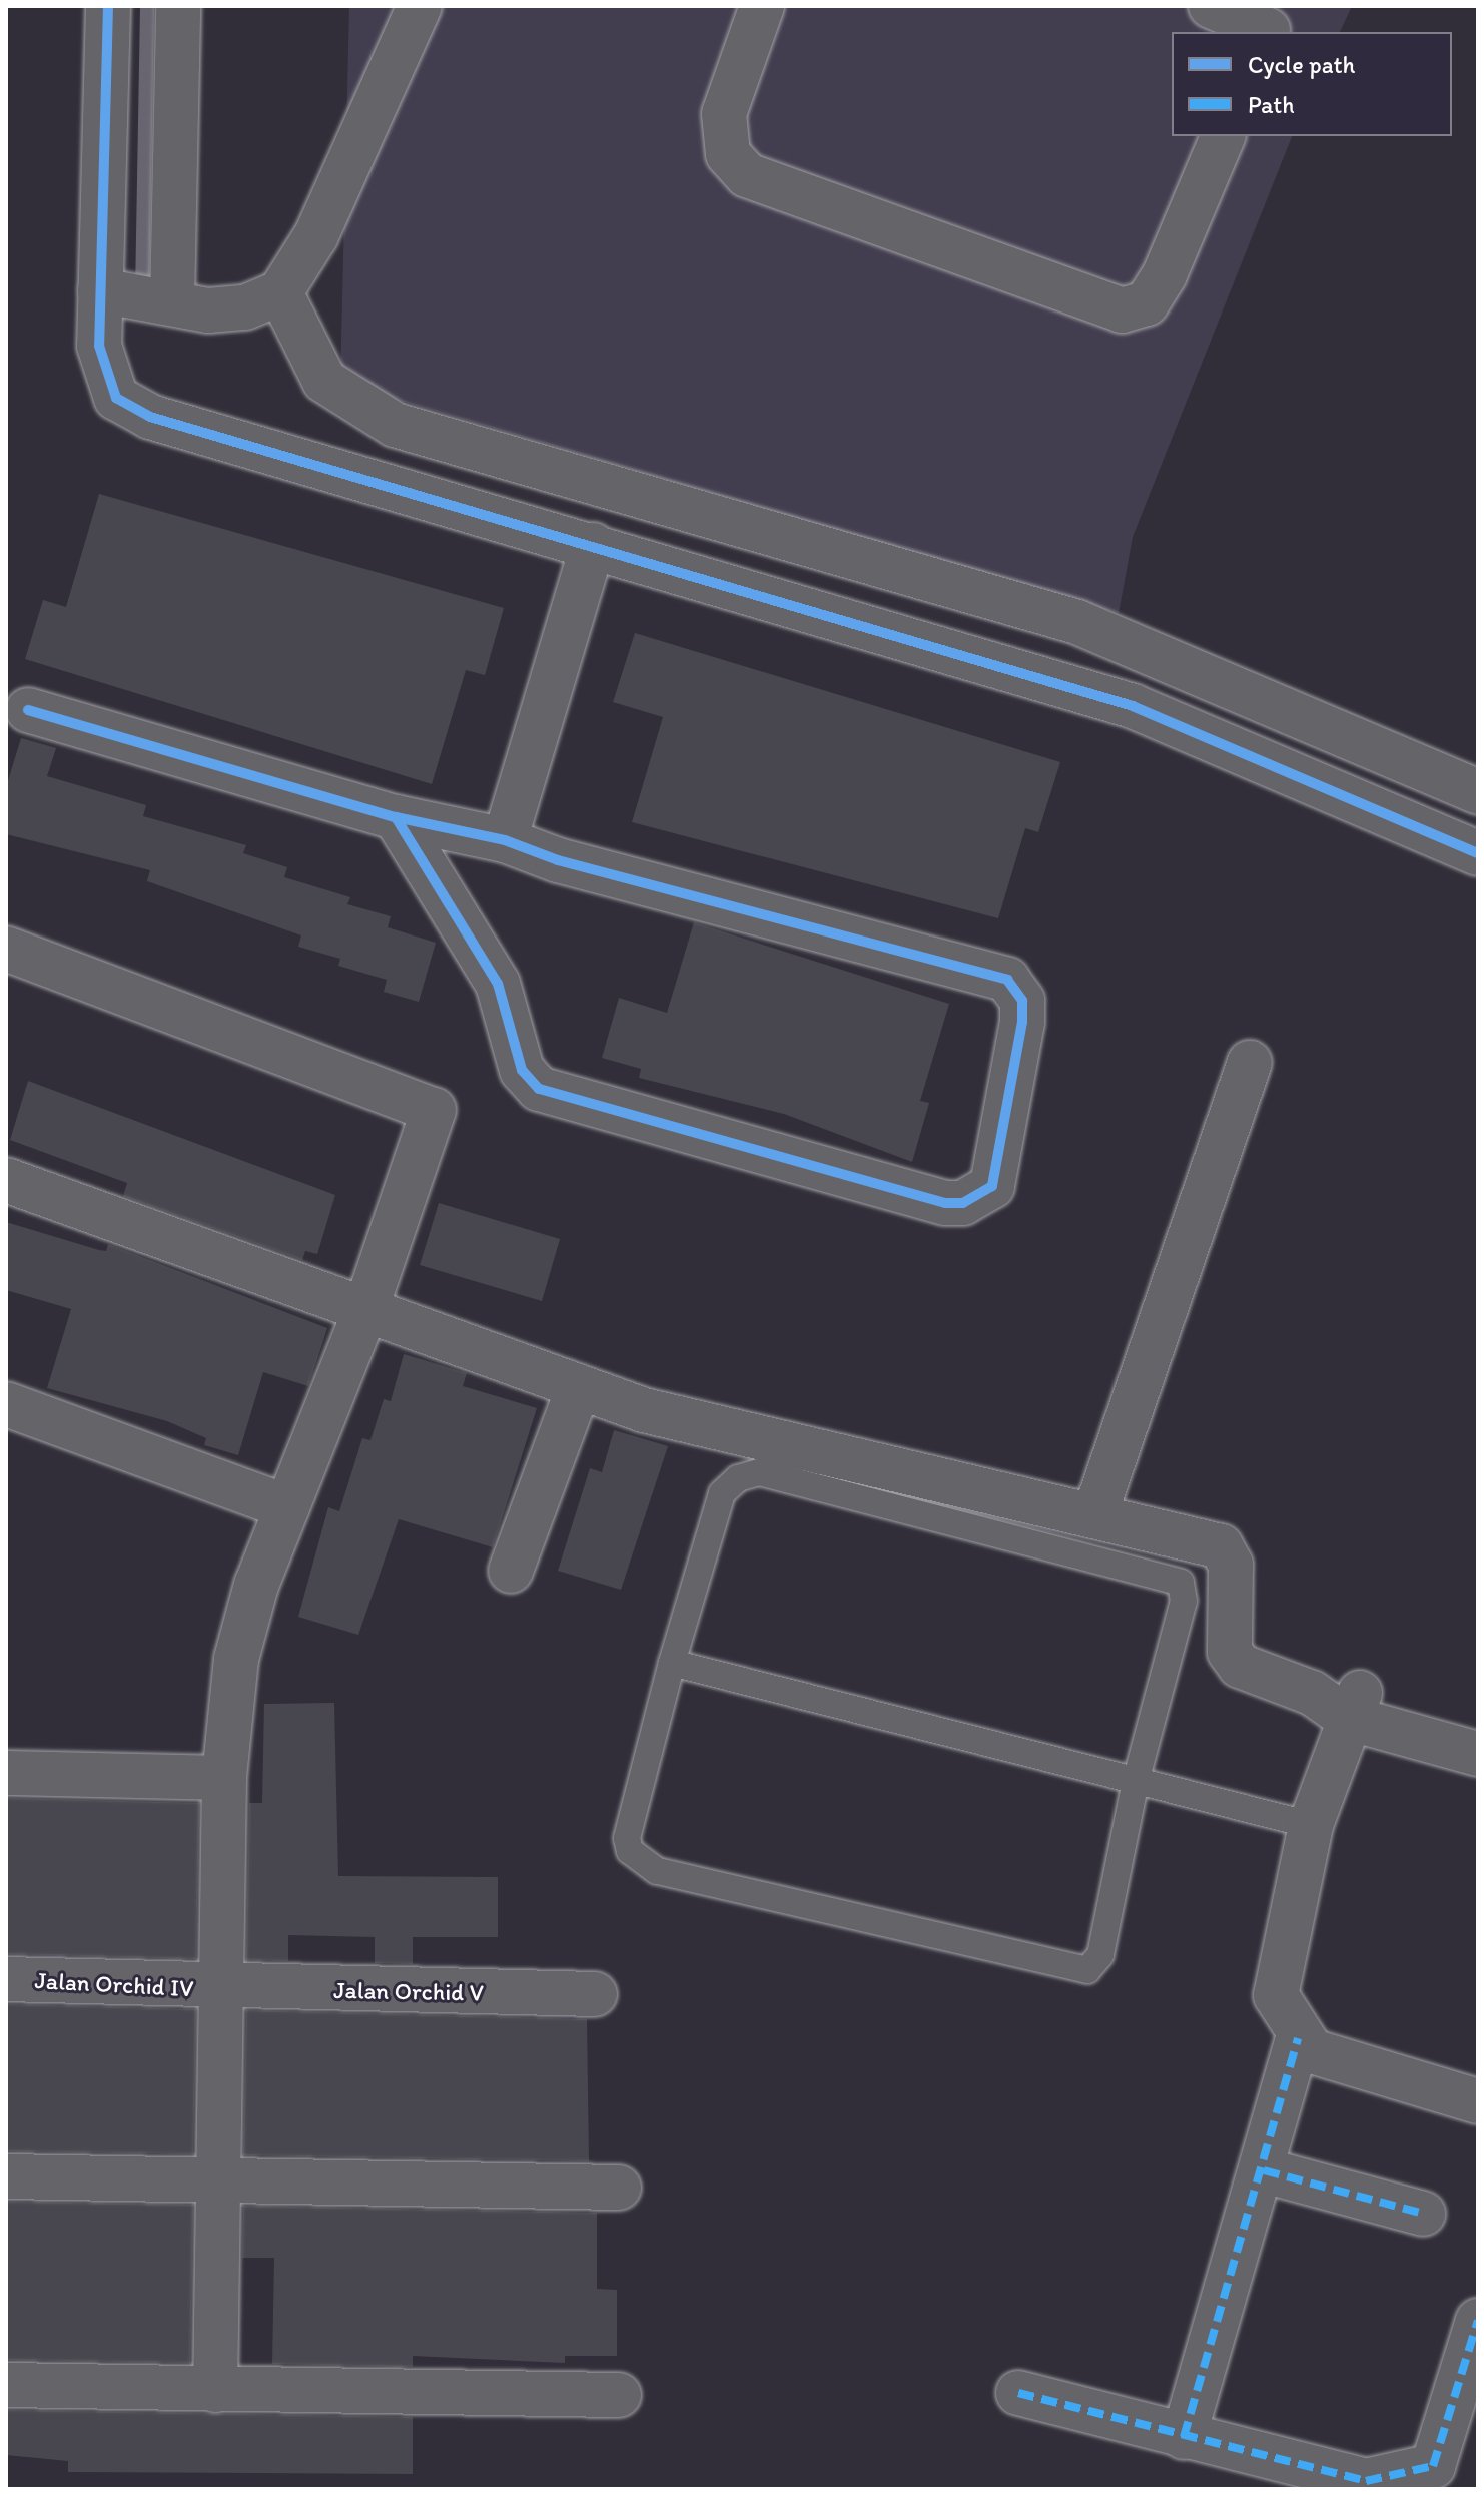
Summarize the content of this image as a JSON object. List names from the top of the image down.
{
  "streets": {
    "street": ["Jalan Orchid IV", "Jalan Orchid V"]
  },
  "crossings": [
    ["Jalan Orchid IV", "Jalan Orchid V"]
  ],
  "legend": ["Cycle path", "Path"]
}
